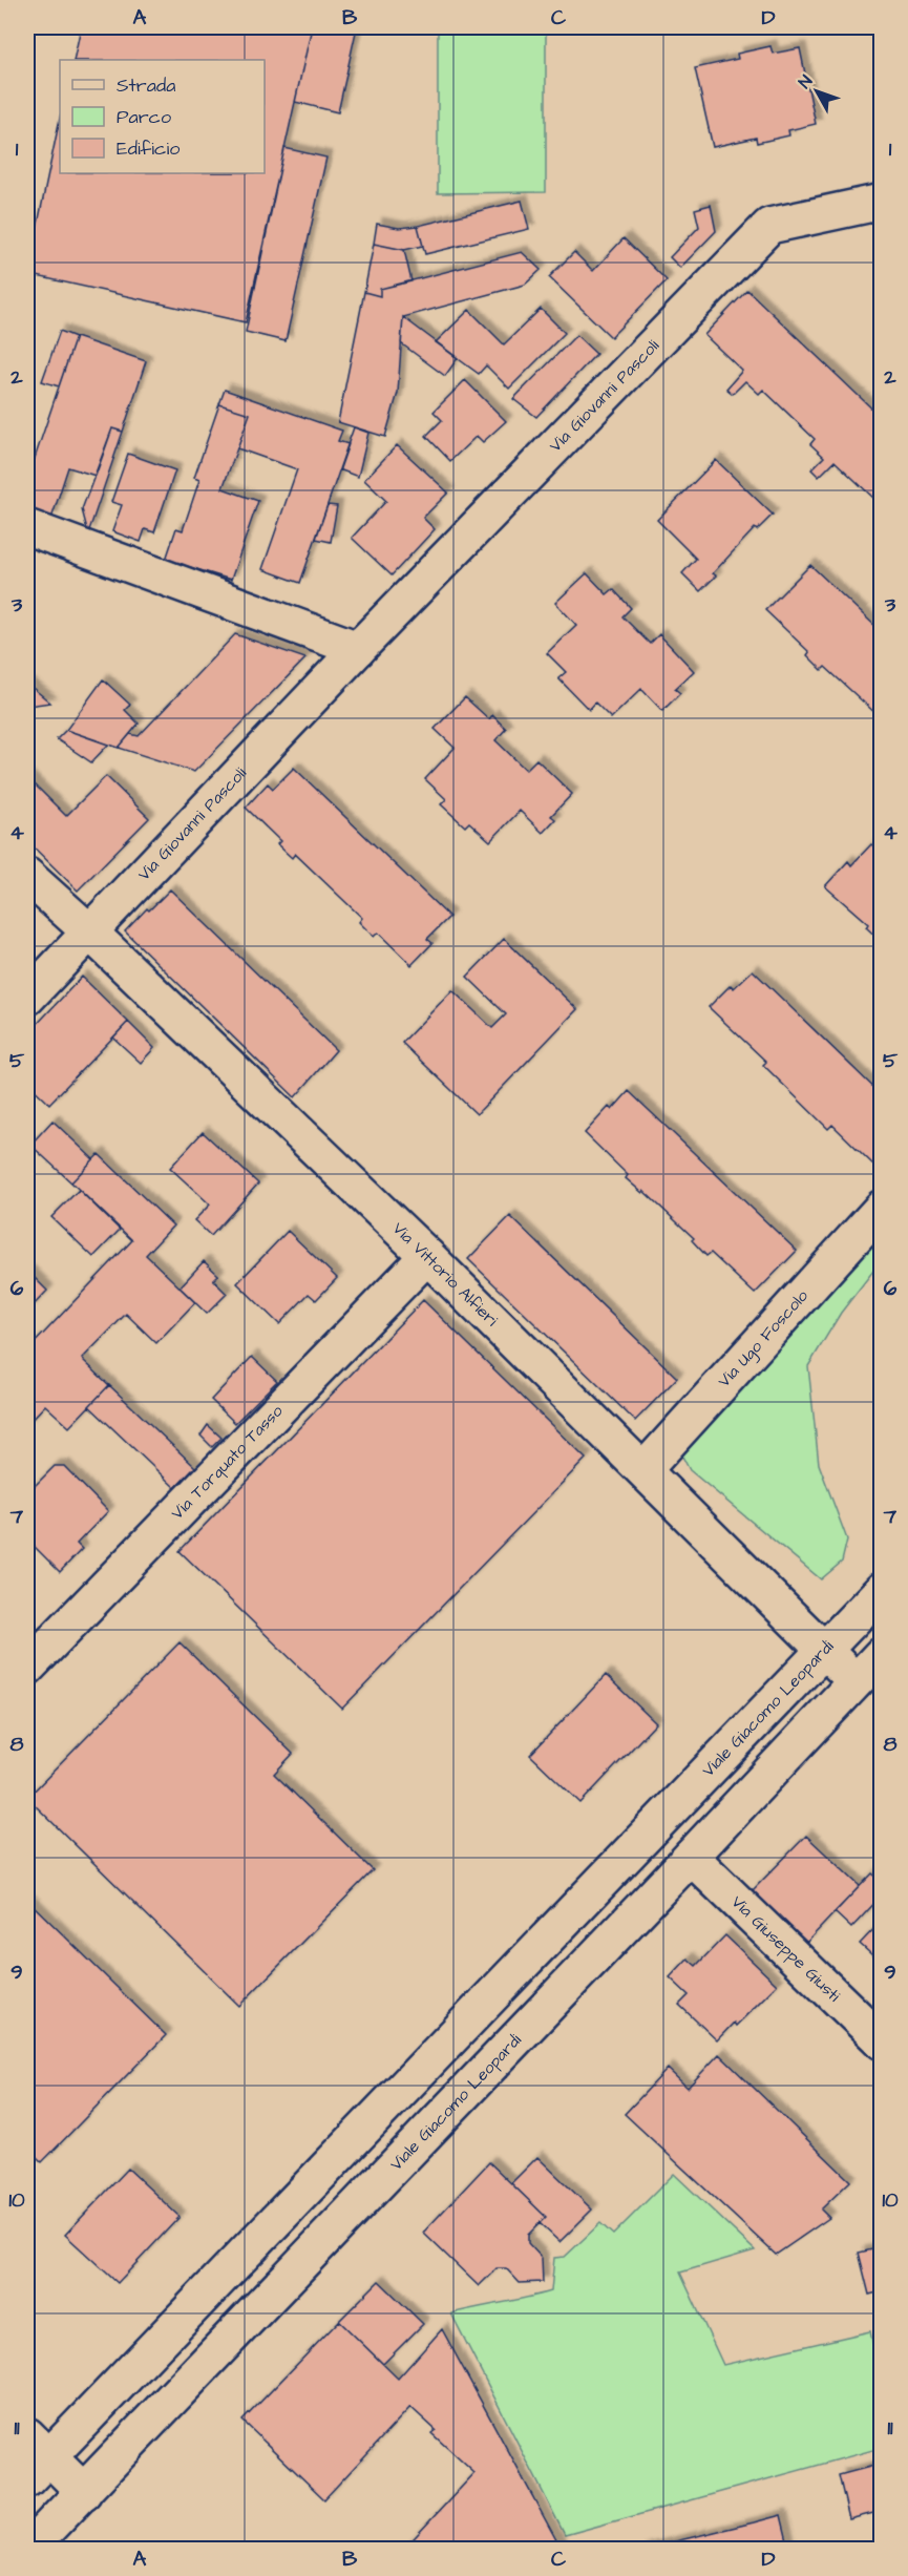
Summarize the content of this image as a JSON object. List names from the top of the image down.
{
  "streets": {
    "street": [
      "Via Giovanni Pascoli",
      "Via Vittorio Alfieri",
      "Via Ugo Foscolo",
      "Via Torquato Tasso",
      "Viale Giacomo Leopardi",
      "Via Giuseppe Giusti"
    ]
  },
  "crossings": [
    ["Via Giovanni Pascoli", "Via Vittorio Alfieri"],
    ["Via Vittorio Alfieri", "Via Ugo Foscolo"],
    ["Via Vittorio Alfieri", "Via Torquato Tasso"],
    ["Via Vittorio Alfieri", "Viale Giacomo Leopardi"],
    ["Viale Giacomo Leopardi", "Via Giuseppe Giusti"]
  ],
  "legend": ["Strada", "Parco", "Edificio"],
  "north": "top left",
  "grid": {
    "columns": [
      "A",
      "B",
      "C",
      "D"
    ],
    "rows": [
      "1",
      "2",
      "3",
      "4",
      "5",
      "6",
      "7",
      "8",
      "9",
      "10",
      "11"
    ]
  }
}
